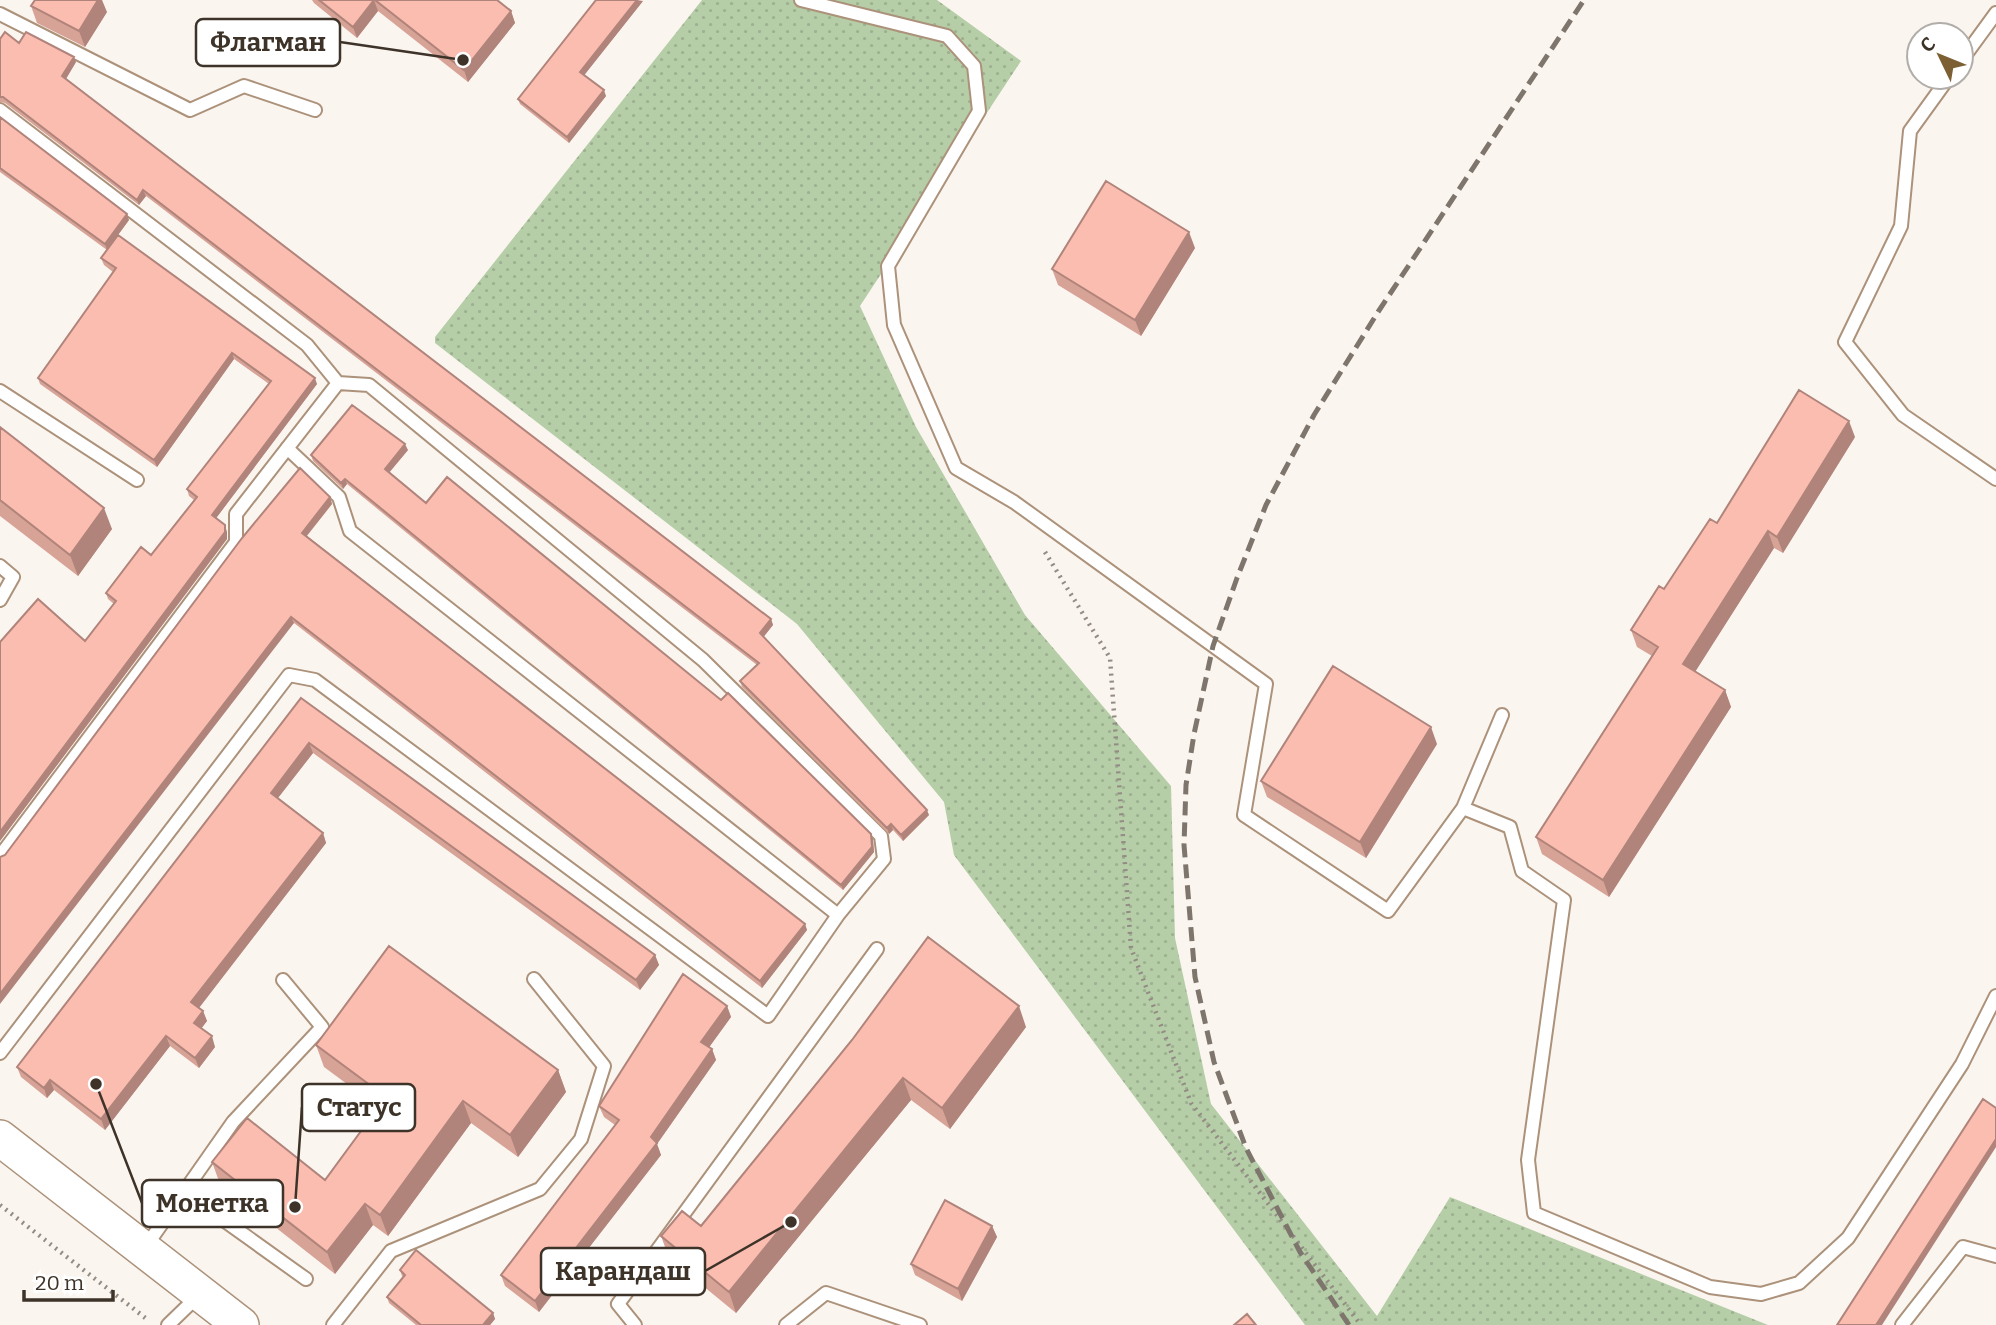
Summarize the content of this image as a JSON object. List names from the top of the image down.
{
  "places": [
    "Флагман",
    "Монетка",
    "Статус",
    "Карандаш"
  ],
  "scale_bar": "20 m",
  "north": "top left"
}
